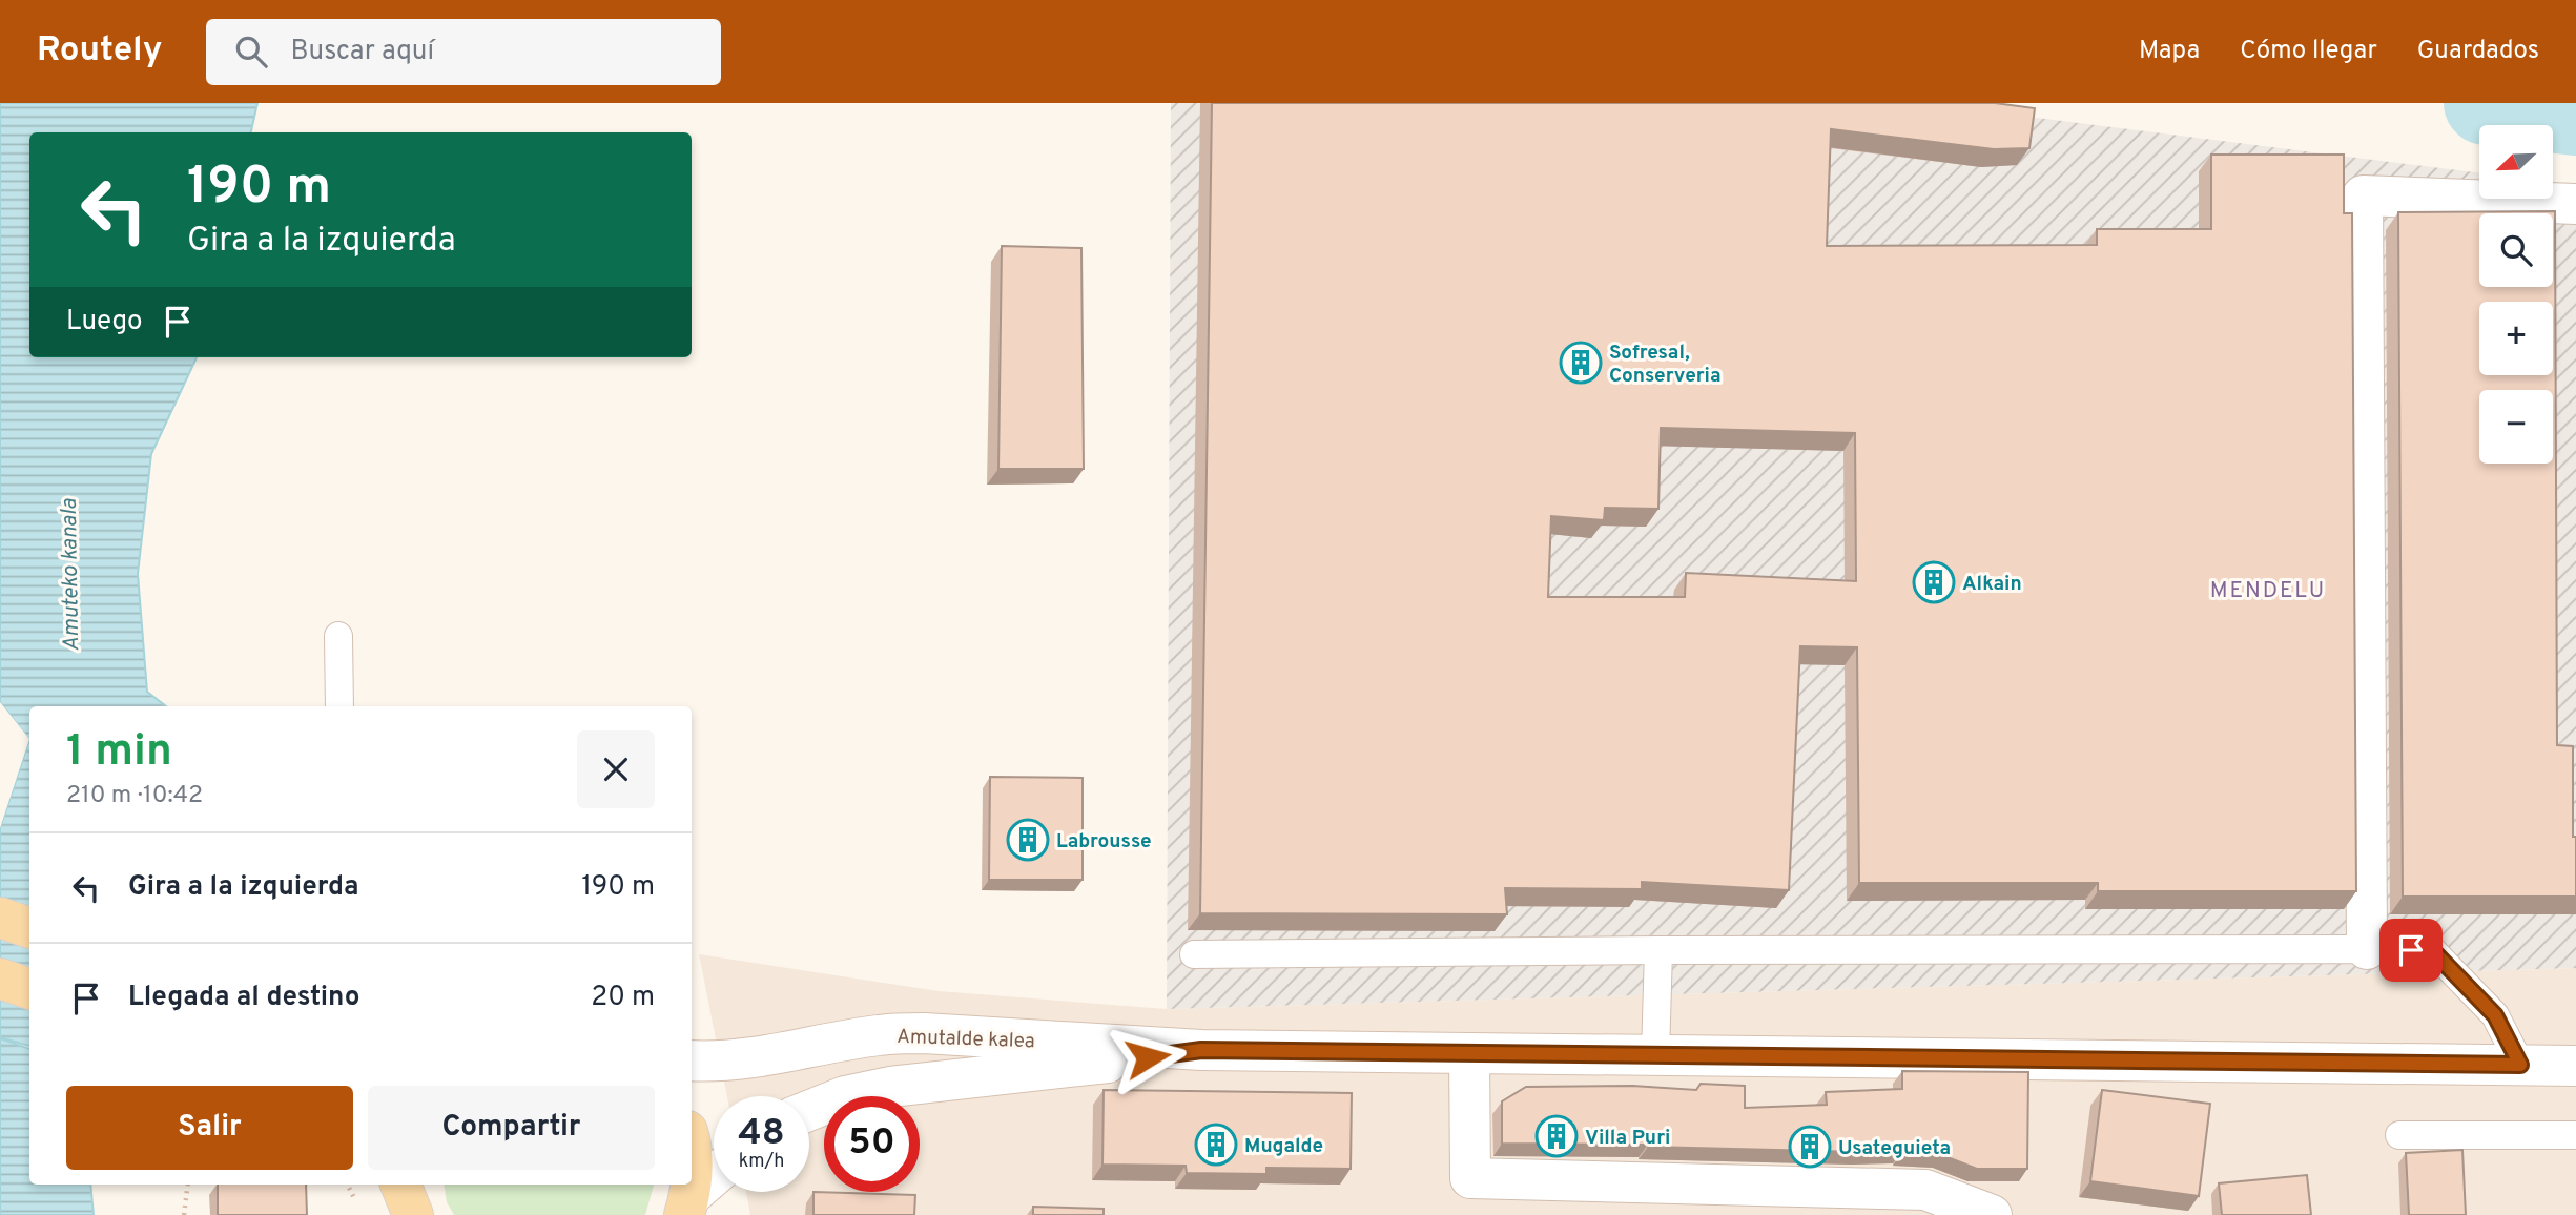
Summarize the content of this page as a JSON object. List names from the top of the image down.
{
  "streets": {
    "main road": ["Amutalde kalea"]
  },
  "districts": ["MENDELU"],
  "water": ["Amuteko kanala"],
  "places": {
    "building": [
      "Sofresal, Conserveria",
      "Alkain",
      "Labrousse",
      "Villa Puri",
      "Mugalde",
      "Usateguieta"
    ]
  },
  "north": "bottom left",
  "page": {
    "header": "Routely",
    "search": "Buscar aquí",
    "nav": ["Mapa", "Cómo llegar", "Guardados"],
    "map_buttons": ["+", "−"],
    "turn": ["190 m", "Gira a la izquierda"],
    "then": "Luego",
    "heading": ["1 min", "210 m · 10:42"],
    "list": [
      {
        "name": "Gira a la izquierda",
        "value": "190 m"
      },
      {
        "name": "Llegada al destino",
        "value": "20 m"
      }
    ],
    "buttons": ["Salir", "Compartir"],
    "speed": "48 km/h",
    "limit": "50"
  }
}
